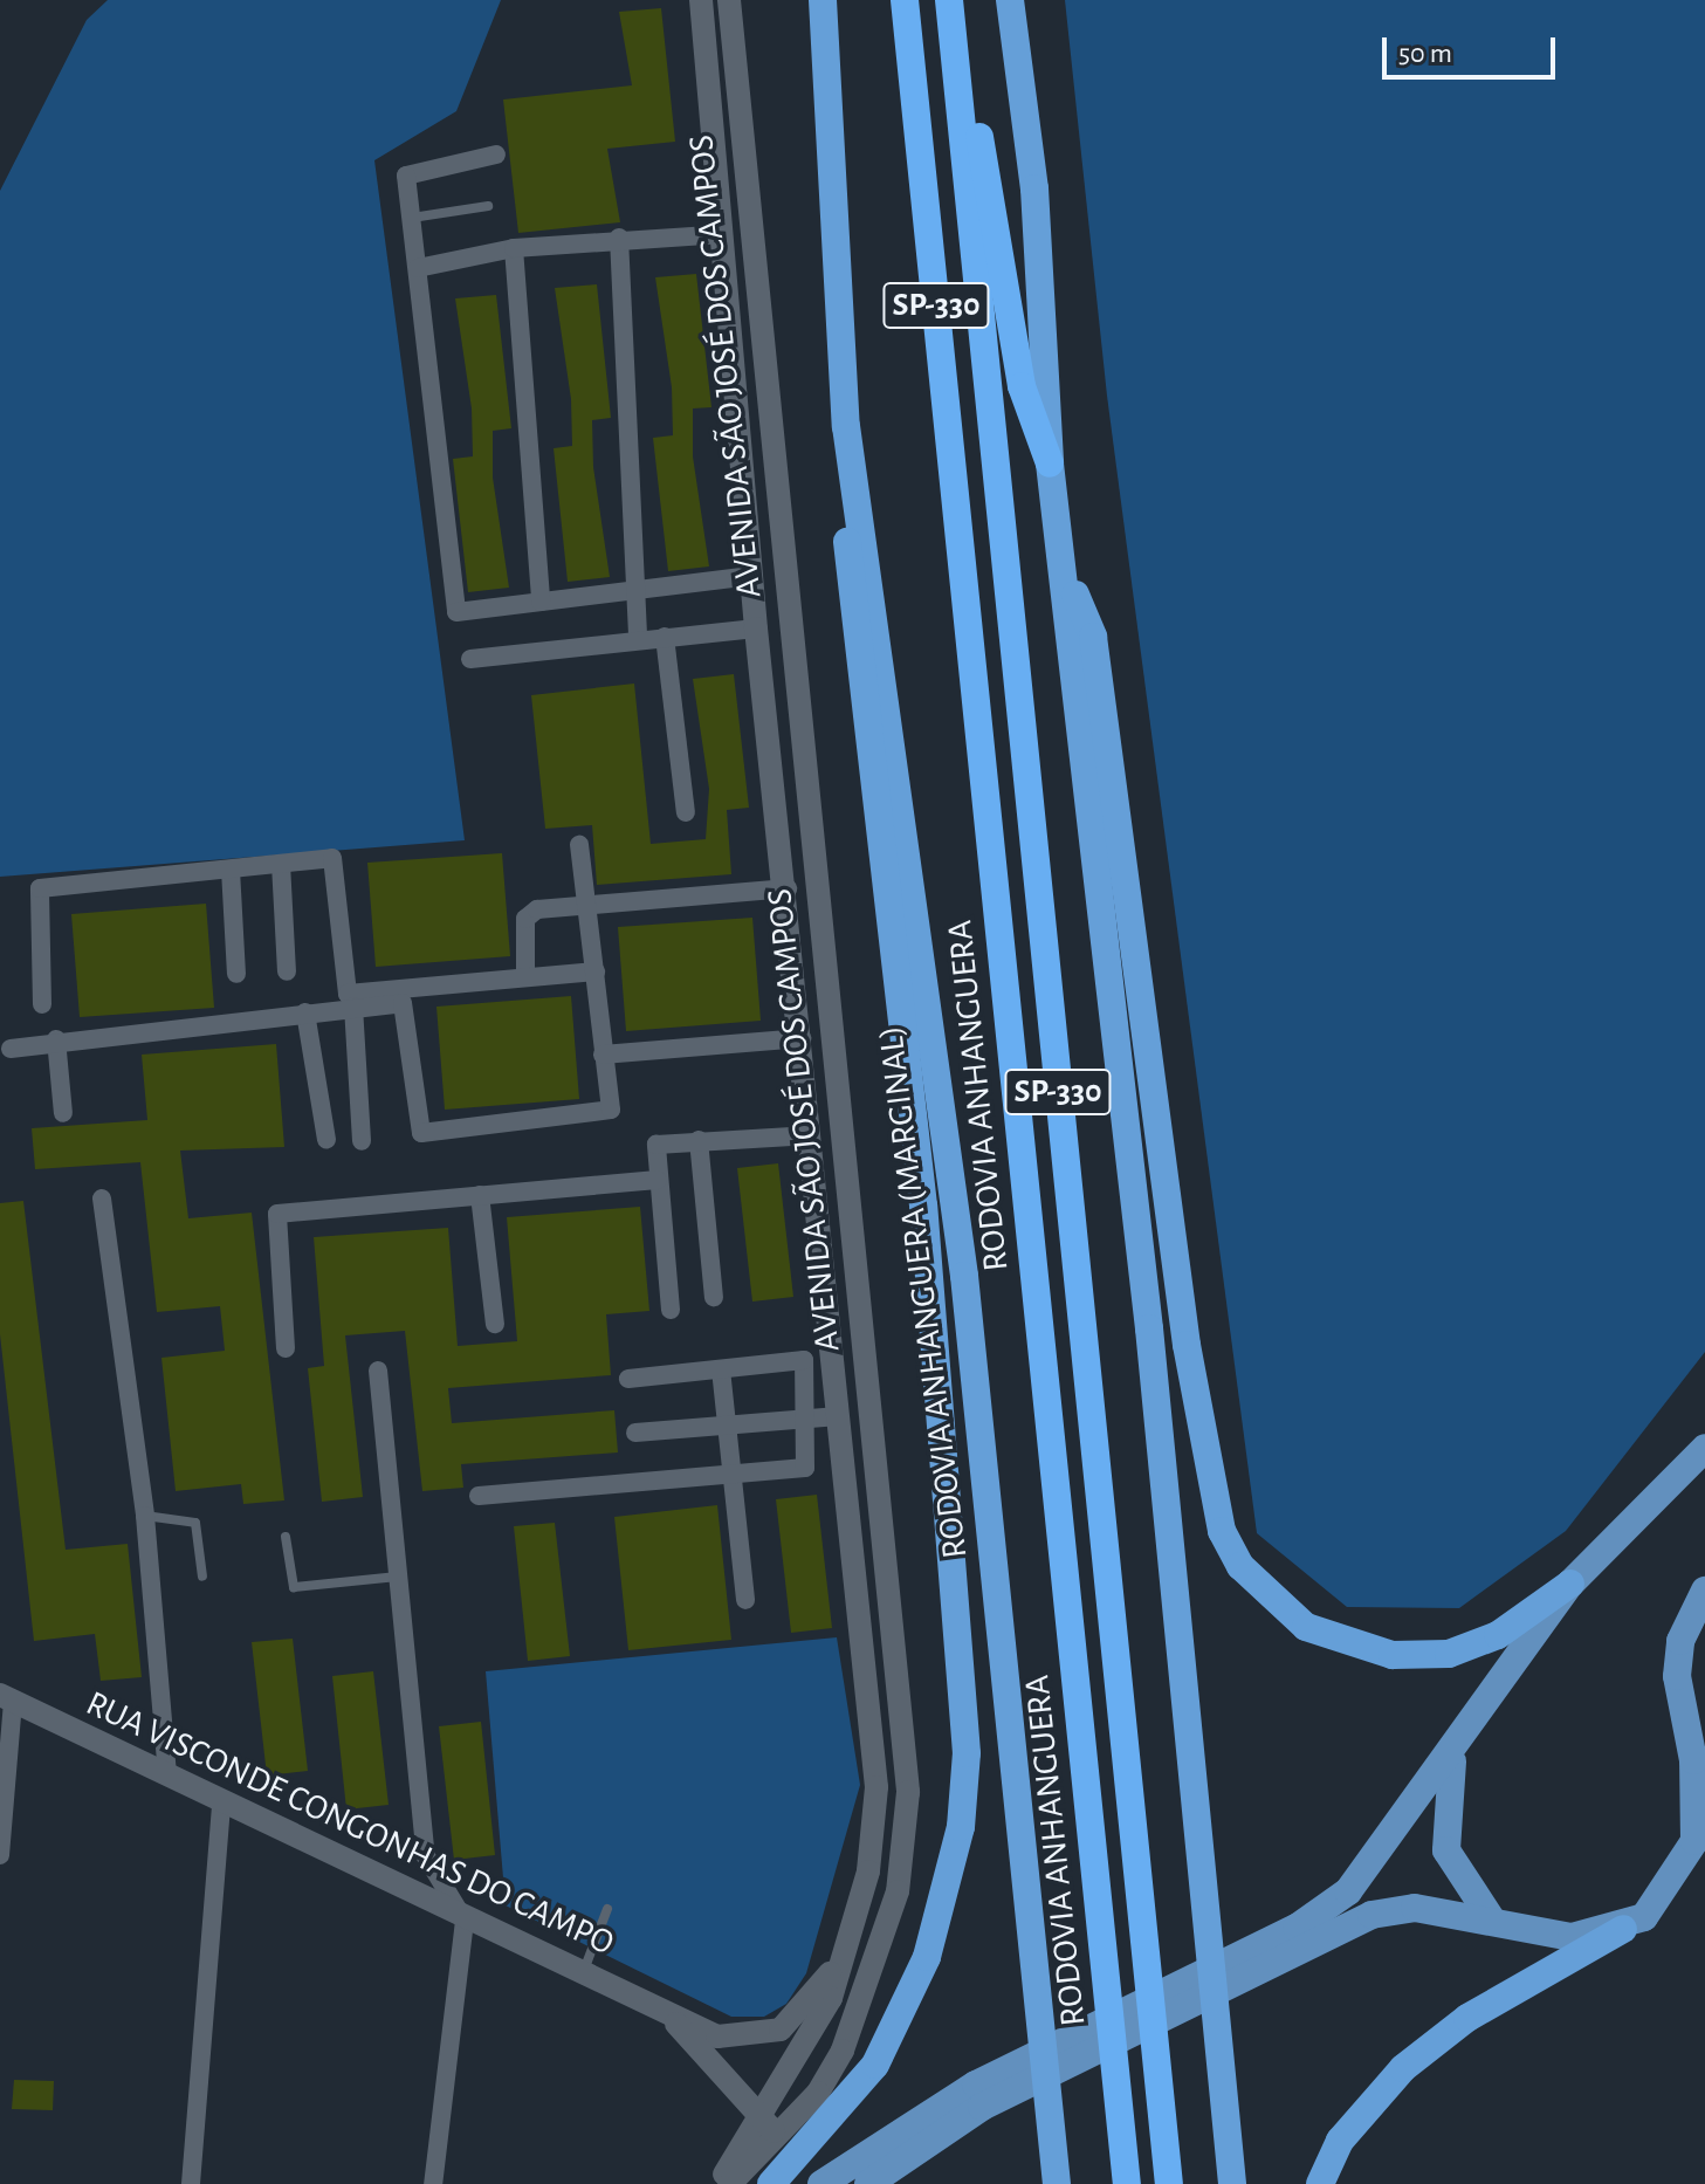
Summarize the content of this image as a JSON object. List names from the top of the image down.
{
  "streets": {
    "highway": ["SP-330", "RODOVIA ANHANGUERA", "RODOVIA ANHANGUERA (MARGINAL)"],
    "street": ["AVENIDA SÃO JOSÉ DOS CAMPOS", "RUA VISCONDE CONGONHAS DO CAMPO"]
  },
  "crossings": [
    ["AVENIDA SÃO JOSÉ DOS CAMPOS", "RUA VISCONDE CONGONHAS DO CAMPO"]
  ],
  "scale_bar": "50 m"
}
